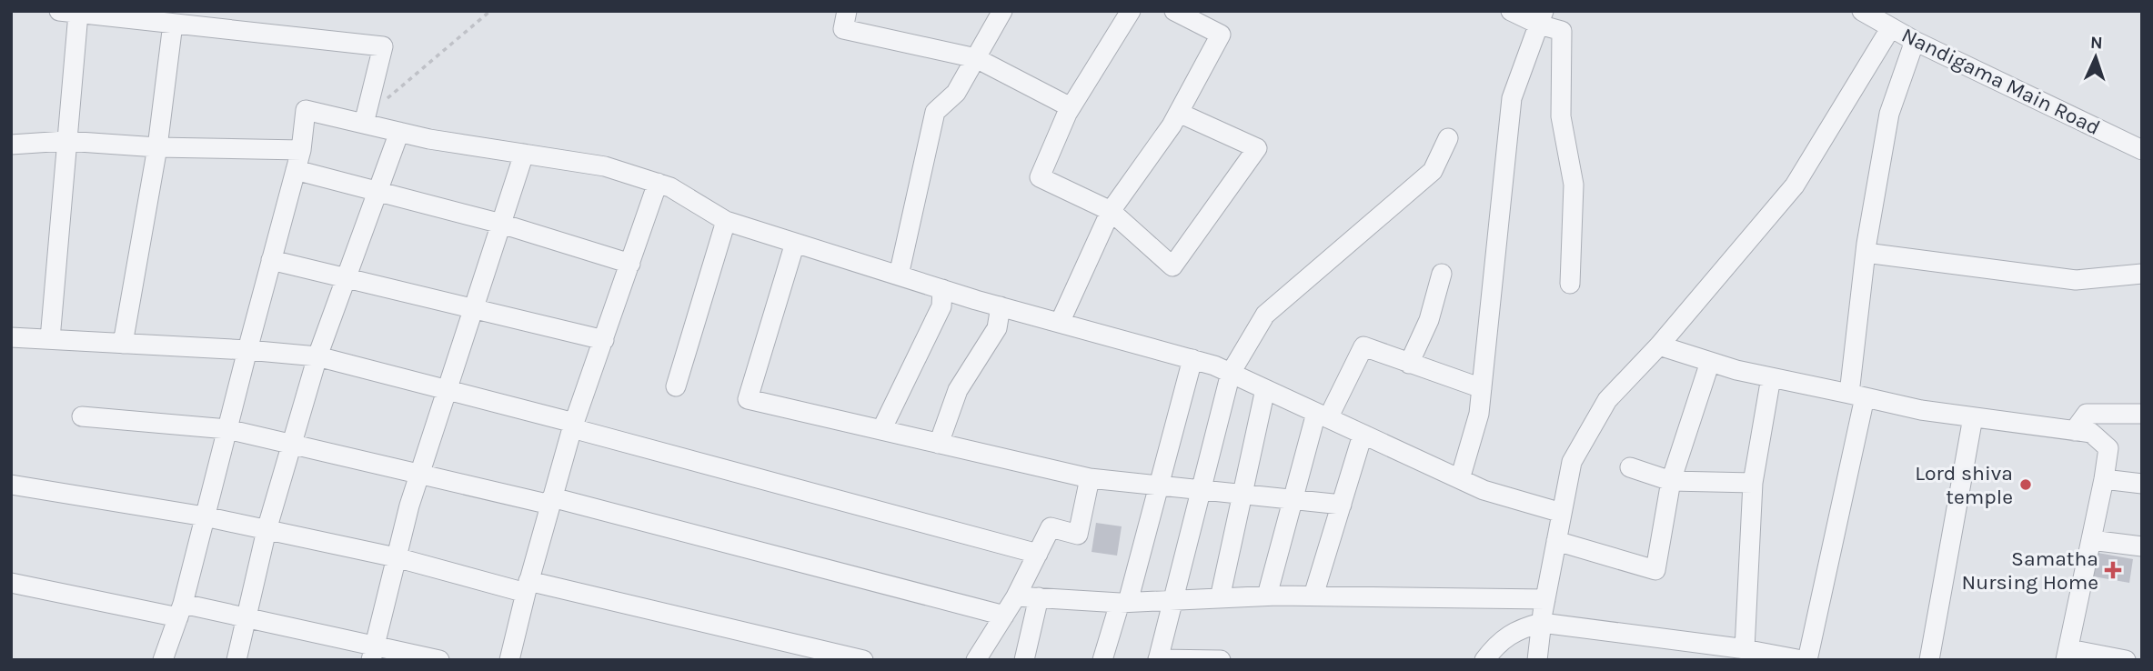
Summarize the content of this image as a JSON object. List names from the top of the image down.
{
  "streets": {
    "street": ["Nandigama Main Road"]
  },
  "places": {
    "other": ["Lord shiva temple"],
    "health": ["Samatha Nursing Home"]
  },
  "north": "top"
}
